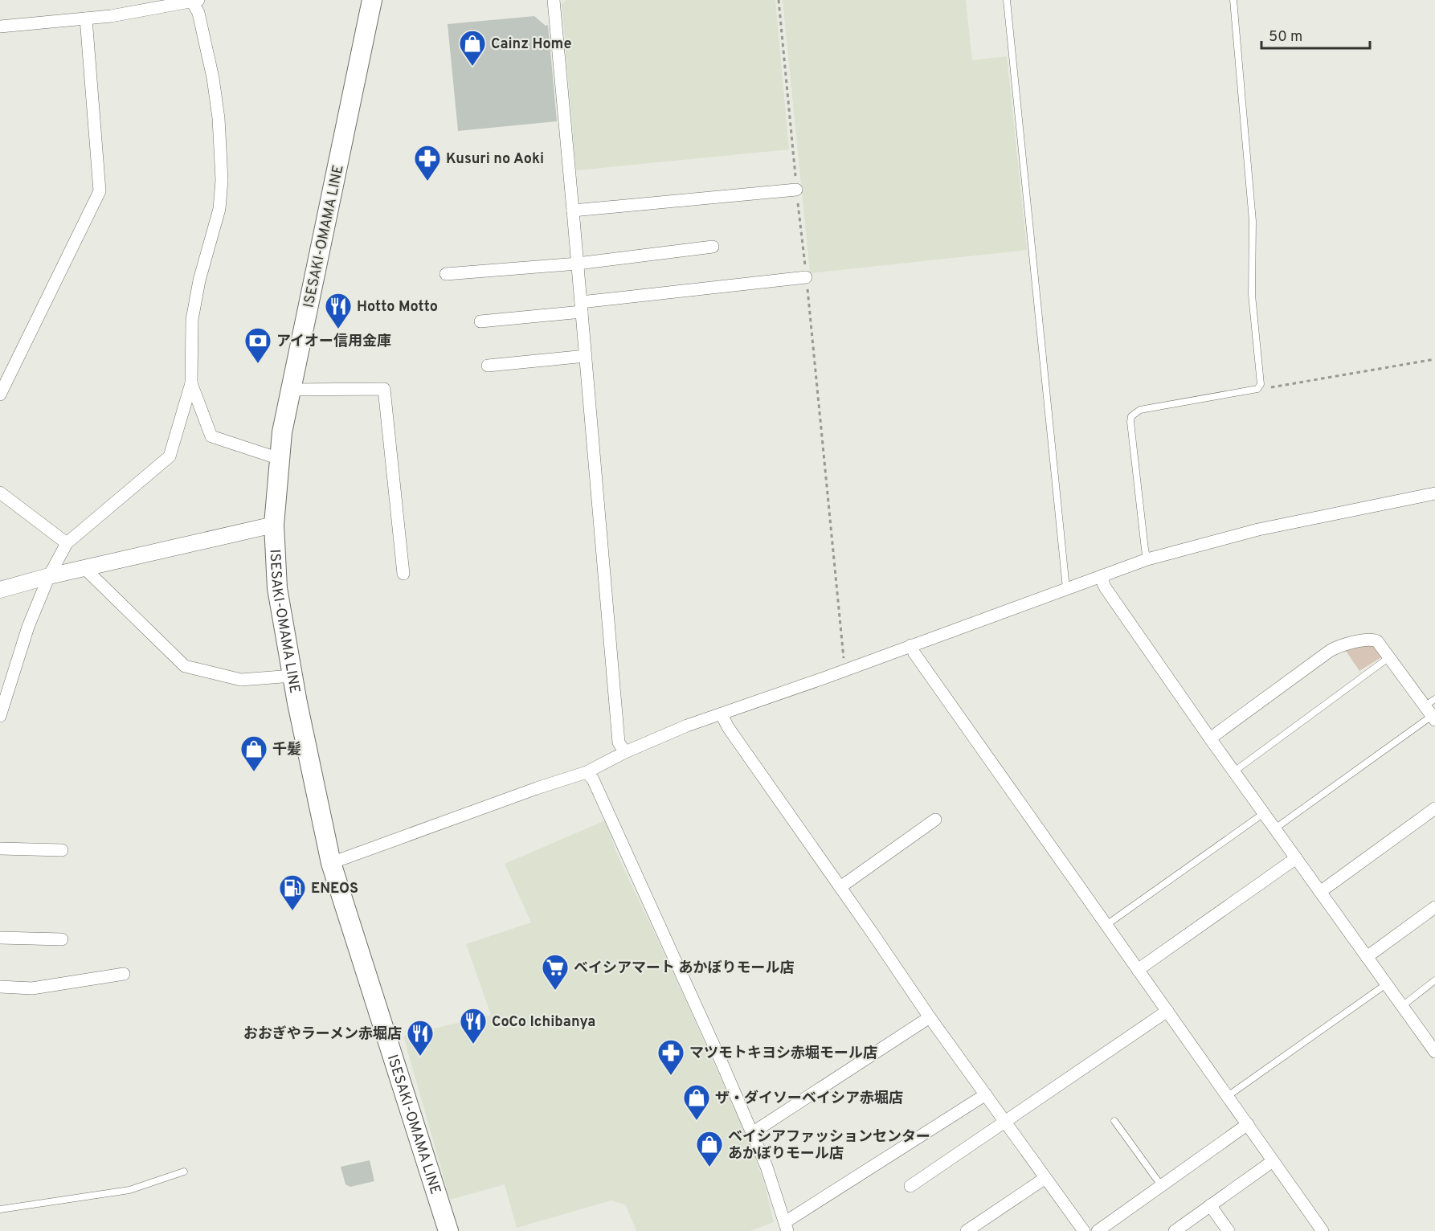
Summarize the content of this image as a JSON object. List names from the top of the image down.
{
  "streets": {
    "main road": ["ISESAKI-OMAMA LINE"]
  },
  "places": {
    "shop": [
      "Cainz Home",
      "千髪",
      "ザ・ダイソーベイシア赤堀店",
      "ベイシアファッションセンター あかぼりモール店"
    ],
    "pharmacy": ["Kusuri no Aoki", "マツモトキヨシ赤堀モール店"],
    "restaurant": ["Hotto Motto", "CoCo Ichibanya", "おおぎやラーメン赤堀店"],
    "bank": ["アイオー信用金庫"],
    "fuel station": ["ENEOS"],
    "supermarket": ["ベイシアマート あかぼりモール店"]
  },
  "scale_bar": "50 m"
}
